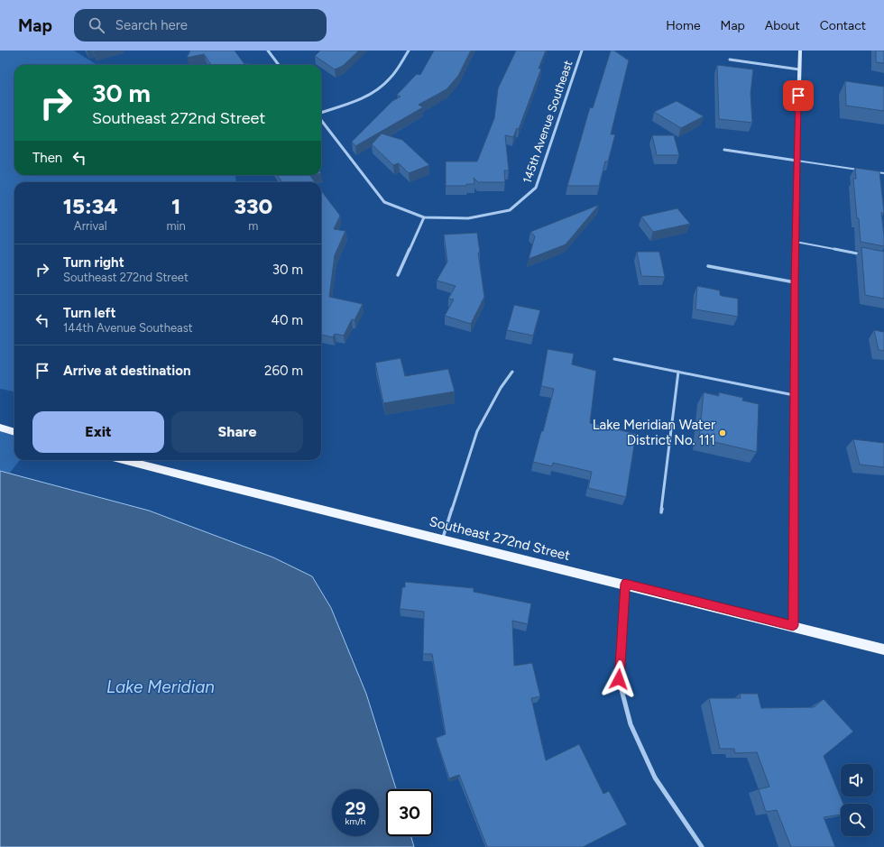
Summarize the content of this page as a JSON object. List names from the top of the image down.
{
  "streets": {
    "main road": ["Southeast 272nd Street"],
    "street": ["145th Avenue Southeast"]
  },
  "water": ["Lake Meridian"],
  "places": ["Lake Meridian Water District No. 111"],
  "page": {
    "header": "Map",
    "search": "Search here",
    "nav": [
      "Home",
      "Map",
      "About",
      "Contact"
    ],
    "turn": ["30 m", "Southeast 272nd Street"],
    "then": "Then",
    "eta": [
      "15:34",
      "Arrival",
      "1",
      "min",
      "330",
      "m"
    ],
    "list": [
      {
        "name": "Turn right",
        "note": "Southeast 272nd Street",
        "value": "30 m"
      },
      {
        "name": "Turn left",
        "note": "144th Avenue Southeast",
        "value": "40 m"
      },
      {
        "name": "Arrive at destination",
        "value": "260 m"
      }
    ],
    "buttons": ["Exit", "Share"],
    "speed": "29 km/h",
    "limit": "30"
  }
}
